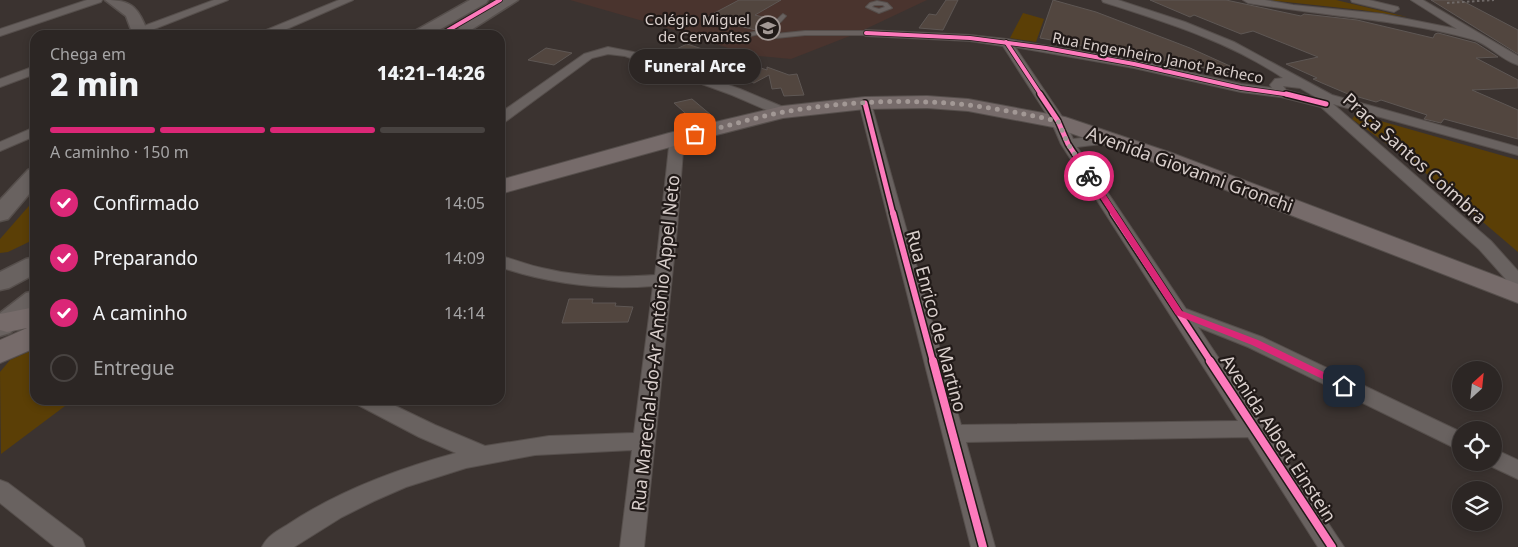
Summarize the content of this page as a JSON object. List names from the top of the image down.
{
  "streets": {
    "main road": ["Avenida Giovanni Gronchi"],
    "street": [
      "Rua Engenheiro Janot Pacheco",
      "Praça Santos Coimbra",
      "Rua Enrico de Martino",
      "Rua Marechal-do-Ar Antônio Appel Neto",
      "Avenida Albert Einstein"
    ]
  },
  "crossings": [
    ["Rua Engenheiro Janot Pacheco", "Praça Santos Coimbra"],
    ["Rua Engenheiro Janot Pacheco", "Avenida Albert Einstein"],
    ["Avenida Giovanni Gronchi", "Rua Enrico de Martino"],
    ["Avenida Giovanni Gronchi", "Rua Marechal-do-Ar Antônio Appel Neto"],
    ["Avenida Giovanni Gronchi", "Avenida Albert Einstein"]
  ],
  "places": {
    "school or university": ["Colégio Miguel de Cervantes"],
    "other": ["Funeral Arce"]
  },
  "north": "top right",
  "page": {
    "heading": ["2 min", "Chega em", "14:21–14:26"],
    "bubble": "Funeral Arce",
    "bar": "A caminho · 150 m",
    "list": [
      ["Confirmado", "14:05"],
      ["Preparando", "14:09"],
      ["A caminho", "14:14"],
      "Entregue"
    ]
  }
}
